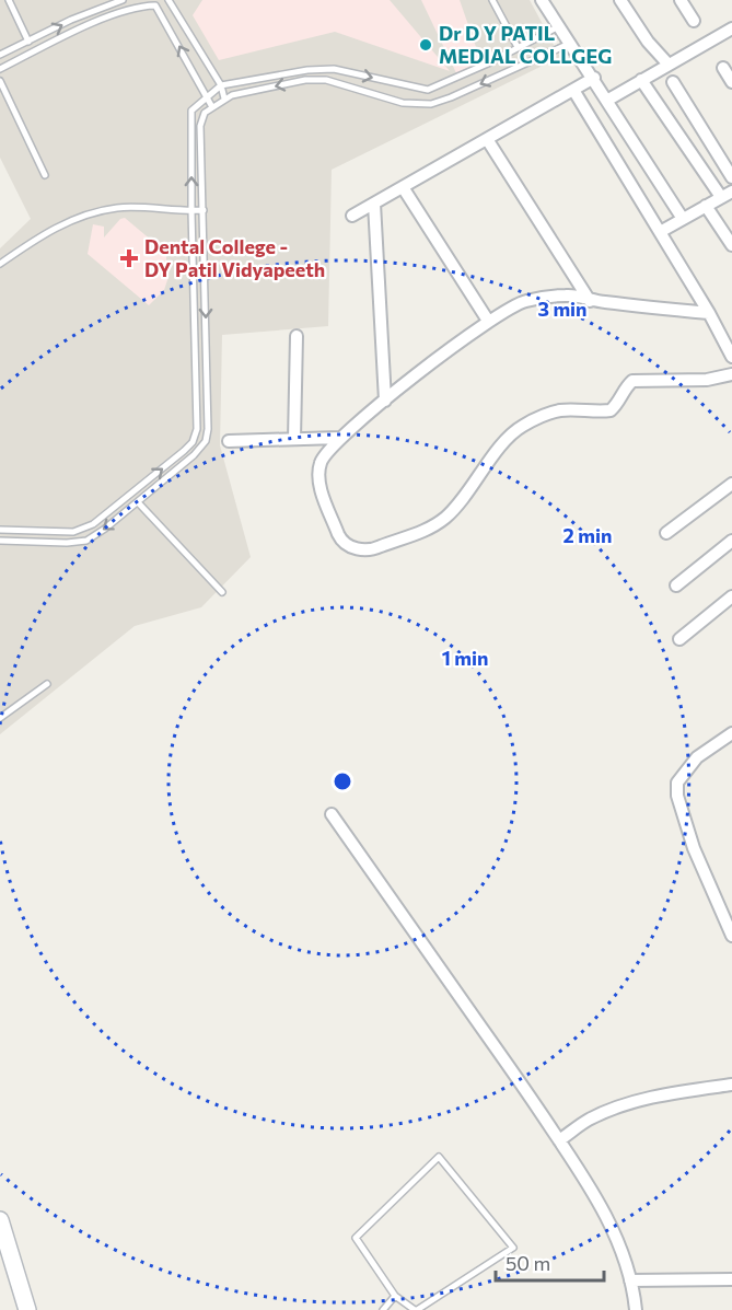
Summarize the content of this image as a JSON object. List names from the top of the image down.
{
  "places": {
    "other": ["Dr D Y PATIL MEDIAL COLLGEG"],
    "health": ["Dental College - DY Patil Vidyapeeth"]
  },
  "scale_bar": "50 m",
  "rings": ["3 min", "2 min", "1 min"]
}
